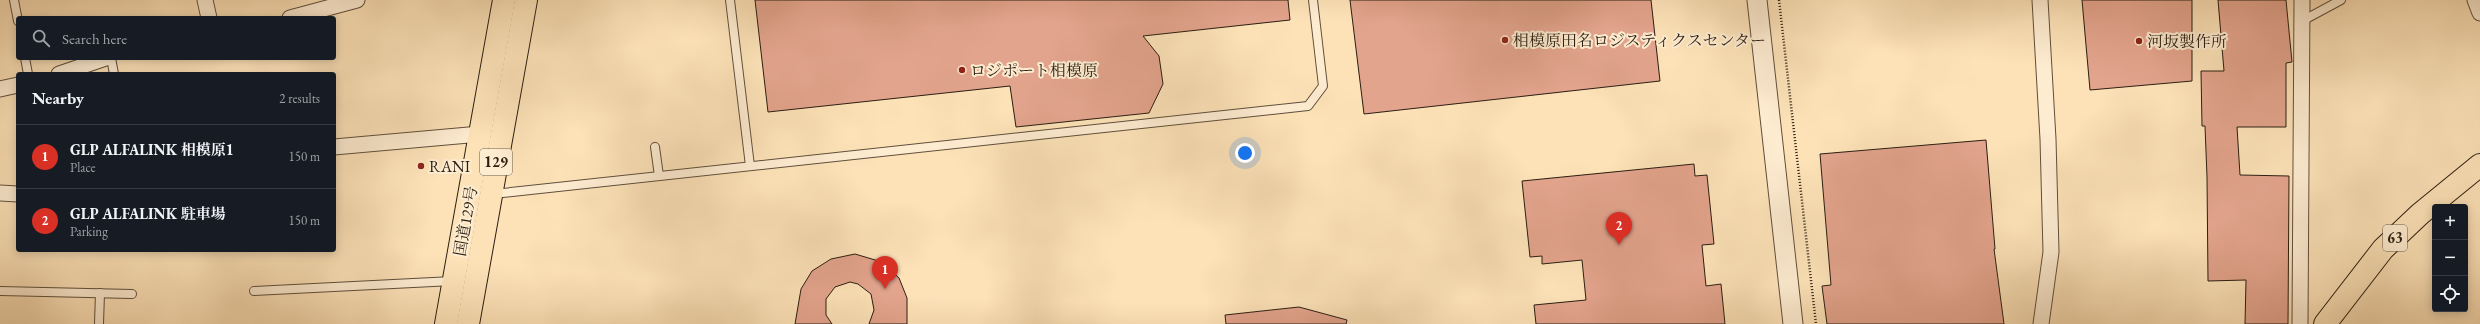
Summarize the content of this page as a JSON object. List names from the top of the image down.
{
  "streets": {
    "main road": ["129", "国道129号", "63"]
  },
  "places": [
    "相模原田名ロジスティクスセンター",
    "河坂製作所",
    "ロジポート相模原",
    "RANI"
  ],
  "page": {
    "search": "Search here",
    "heading": ["Nearby", "2 results"],
    "list": [
      {
        "mark": "1",
        "name": "GLP ALFALINK 相模原1",
        "note": "Place",
        "value": "150 m"
      },
      {
        "mark": "2",
        "name": "GLP ALFALINK 駐車場",
        "note": "Parking",
        "value": "150 m"
      }
    ],
    "map_buttons": ["+", "−"],
    "pins": ["2", "1"]
  }
}
